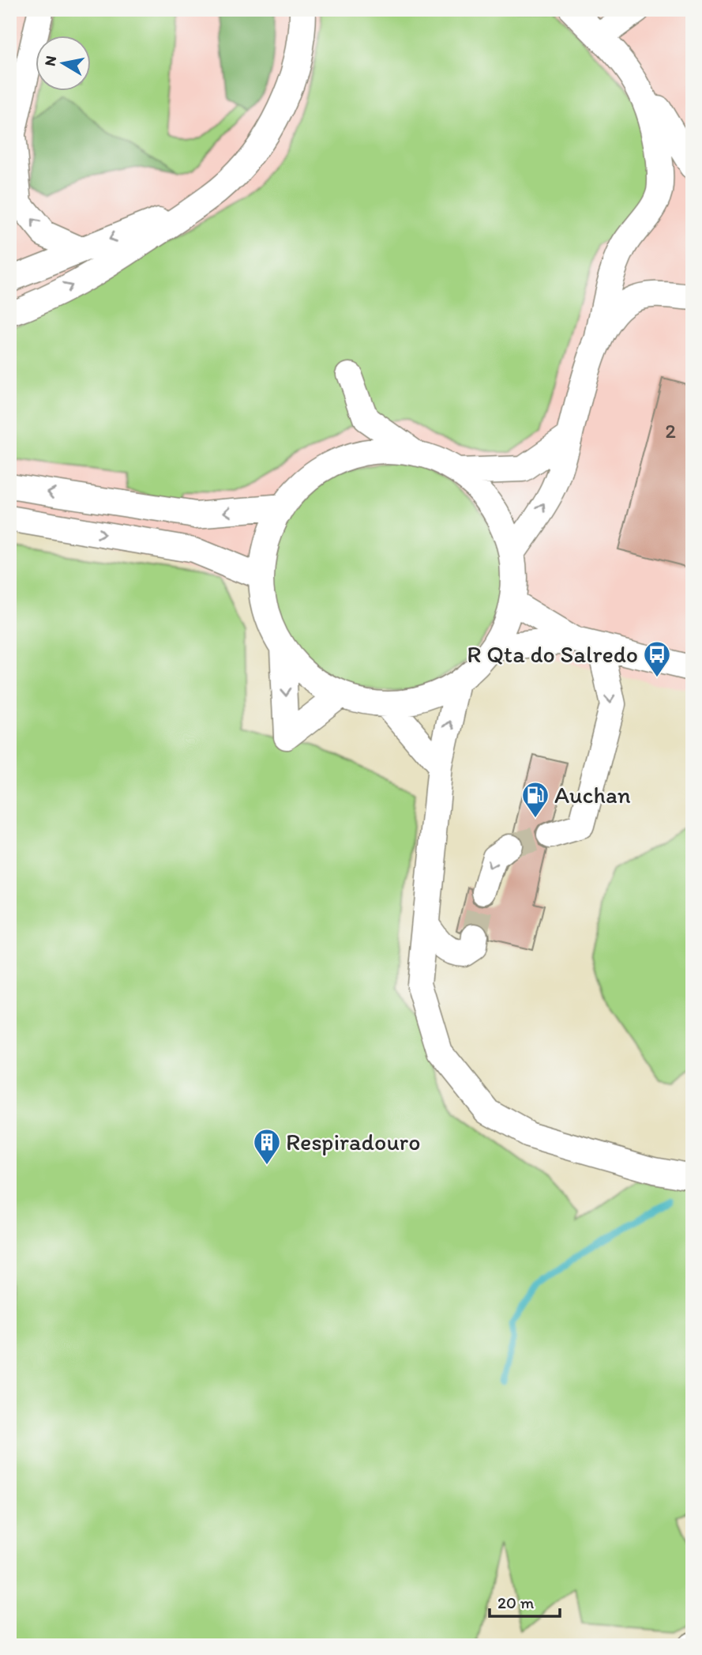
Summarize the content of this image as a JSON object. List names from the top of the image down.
{
  "places": {
    "bus stop": ["R Qta do Salredo"],
    "fuel station": ["Auchan"],
    "building": ["Respiradouro"]
  },
  "house_numbers": ["2"],
  "scale_bar": "20 m",
  "north": "left"
}
